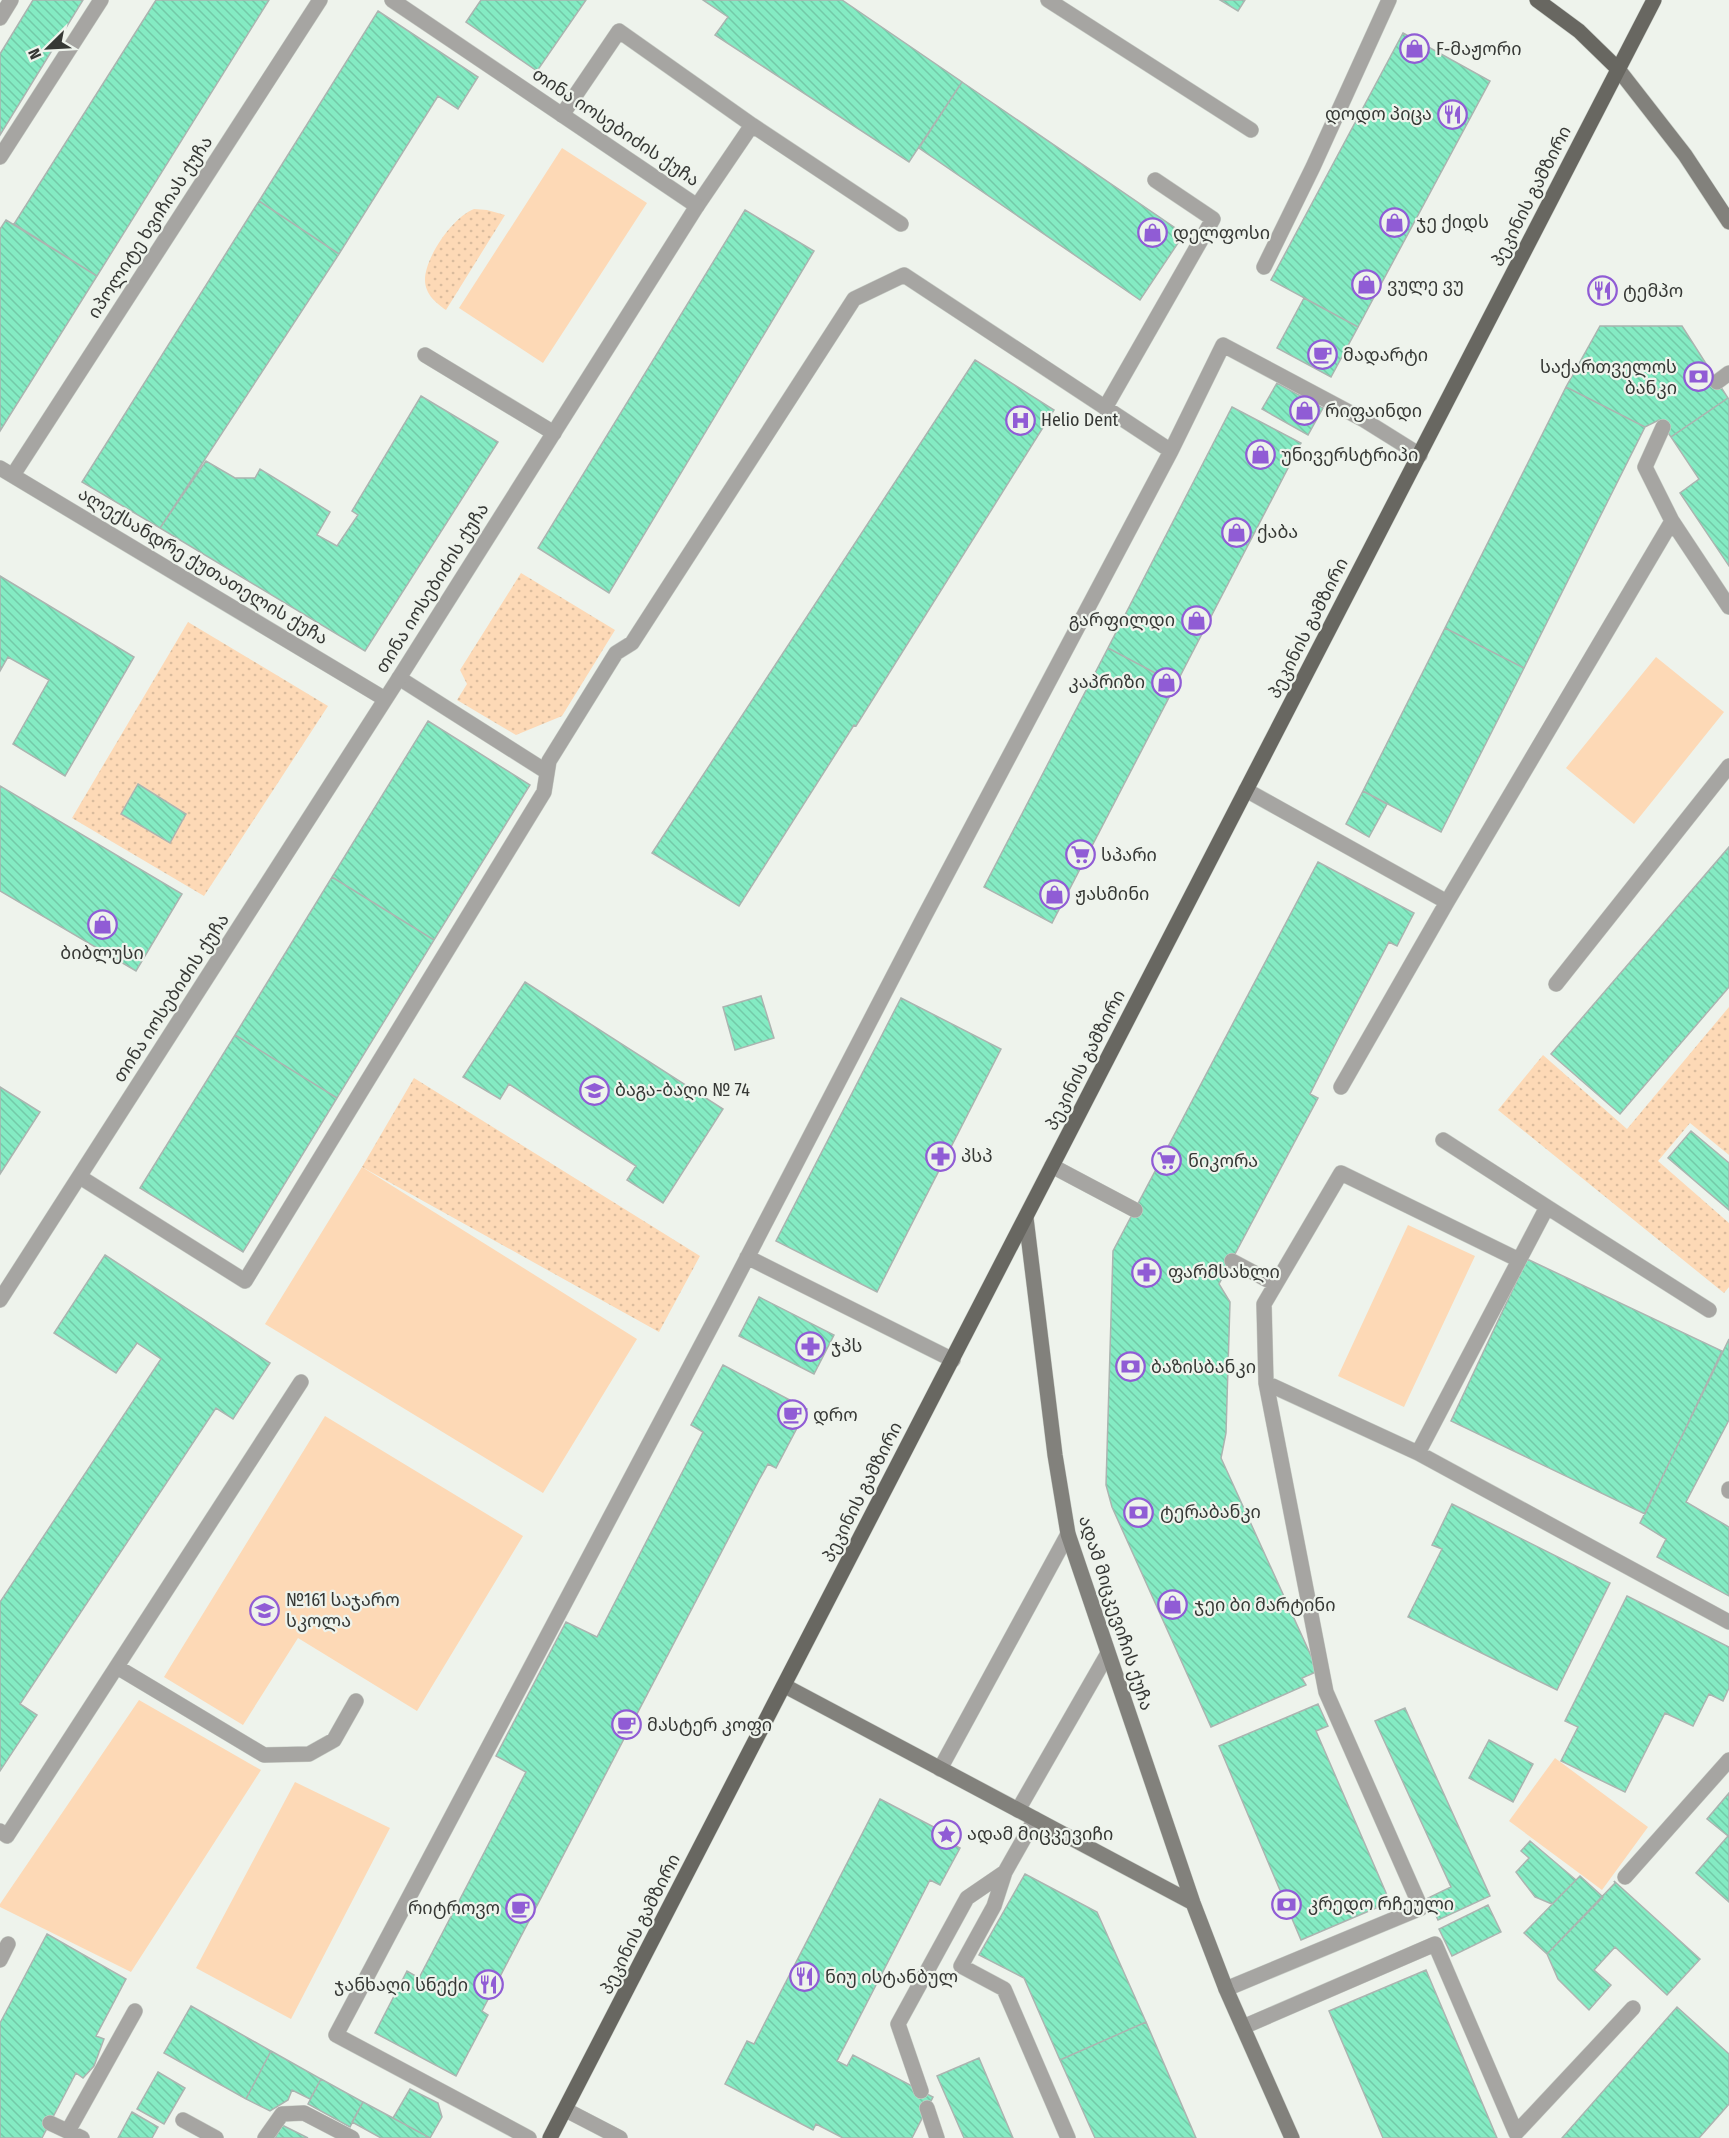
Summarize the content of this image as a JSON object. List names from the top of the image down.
{
  "streets": {
    "main road": ["პეკინის გამზირი", "ადამ მიცკევიჩის ქუჩა"],
    "street": ["თინა იოსებიძის ქუჩა", "იპოლიტე ხვიჩიას ქუჩა", "ალექსანდრე ქუთათელის ქუჩა"]
  },
  "crossings": [
    ["თინა იოსებიძის ქუჩა", "ალექსანდრე ქუთათელის ქუჩა"],
    ["პეკინის გამზირი", "ადამ მიცკევიჩის ქუჩა"],
    ["იპოლიტე ხვიჩიას ქუჩა", "ალექსანდრე ქუთათელის ქუჩა"]
  ],
  "places": {
    "shop": [
      "F-მაჟორი",
      "ჯე ქიდს",
      "დელფოსი",
      "ვულე ვუ",
      "რიფაინდი",
      "უნივერსტრიპი",
      "ქაბა",
      "გარფილდი",
      "კაპრიზი",
      "ჟასმინი",
      "ბიბლუსი",
      "ჯეი ბი მარტინი"
    ],
    "restaurant": [
      "დოდო პიცა",
      "ტემპო",
      "ნიუ ისტანბულ",
      "ჯანხაღი სნექი"
    ],
    "cafe": [
      "მადარტი",
      "დრო",
      "მასტერ კოფი",
      "რიტროვო"
    ],
    "bank": [
      "საქართველოს ბანკი",
      "ბაზისბანკი",
      "ტერაბანკი",
      "კრედო რჩეული"
    ],
    "hospital": ["Helio Dent"],
    "supermarket": ["სპარი", "ნიკორა"],
    "school or university": ["ბაგა-ბაღი № 74", "№161 საჯარო სკოლა"],
    "pharmacy": ["პსპ", "ფარმსახლი", "ჯპს"],
    "place": ["ადამ მიცკევიჩი"]
  },
  "north": "bottom left"
}
